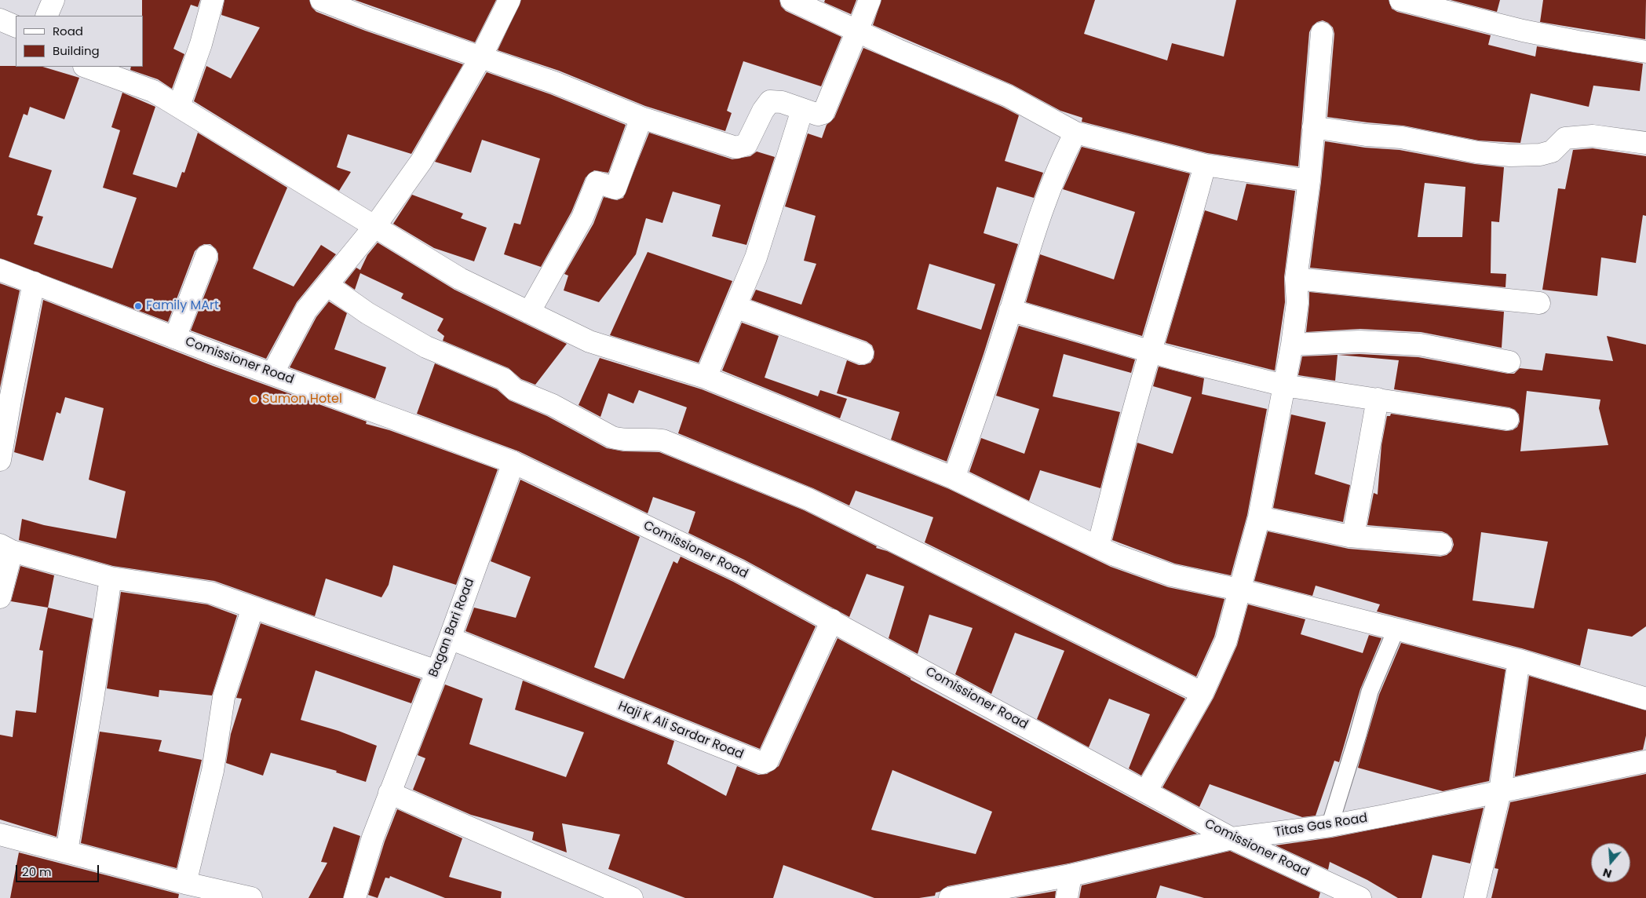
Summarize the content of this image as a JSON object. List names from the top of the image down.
{
  "streets": {
    "street": [
      "Comissioner Road",
      "Bagan Bari Road",
      "Haji K Ali Sardar Road",
      "Titas Gas Road"
    ]
  },
  "crossings": [
    ["Comissioner Road", "Bagan Bari Road"],
    ["Comissioner Road", "Haji K Ali Sardar Road"],
    ["Comissioner Road", "Titas Gas Road"],
    ["Bagan Bari Road", "Haji K Ali Sardar Road"]
  ],
  "places": ["Family MArt", "Sumon Hotel"],
  "legend": ["Road", "Building"],
  "scale_bar": "20 m",
  "north": "bottom"
}
